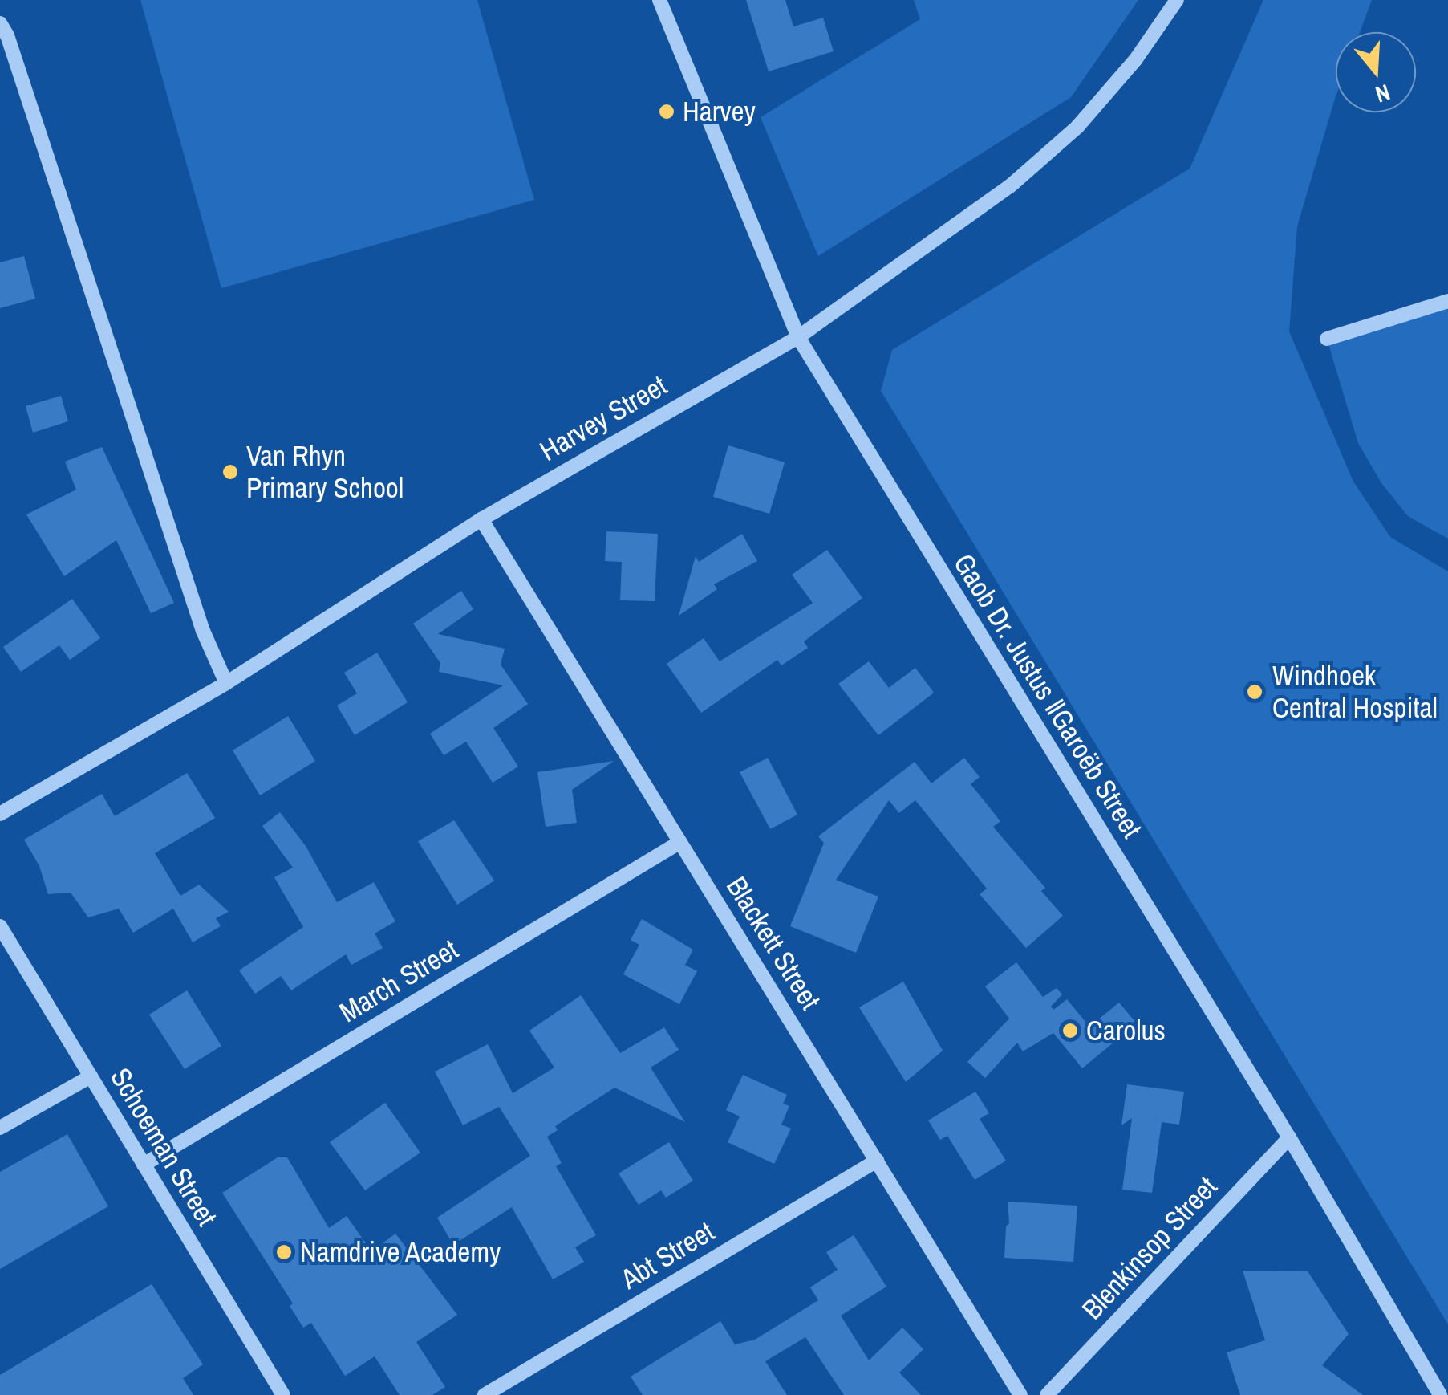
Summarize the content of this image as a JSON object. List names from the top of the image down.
{
  "streets": {
    "street": [
      "Harvey Street",
      "Gaob Dr. Justus ǁGaroëb Street",
      "Blackett Street",
      "March Street",
      "Schoeman Street",
      "Blenkinsop Street",
      "Abt Street"
    ]
  },
  "crossings": [
    ["Harvey Street", "Gaob Dr. Justus ǁGaroëb Street"],
    ["Harvey Street", "Blackett Street"],
    ["Gaob Dr. Justus ǁGaroëb Street", "Blenkinsop Street"],
    ["Blackett Street", "March Street"],
    ["Blackett Street", "Abt Street"],
    ["March Street", "Schoeman Street"]
  ],
  "places": [
    "Harvey",
    "Van Rhyn Primary School",
    "Windhoek Central Hospital",
    "Carolus",
    "Namdrive Academy"
  ],
  "north": "bottom"
}
